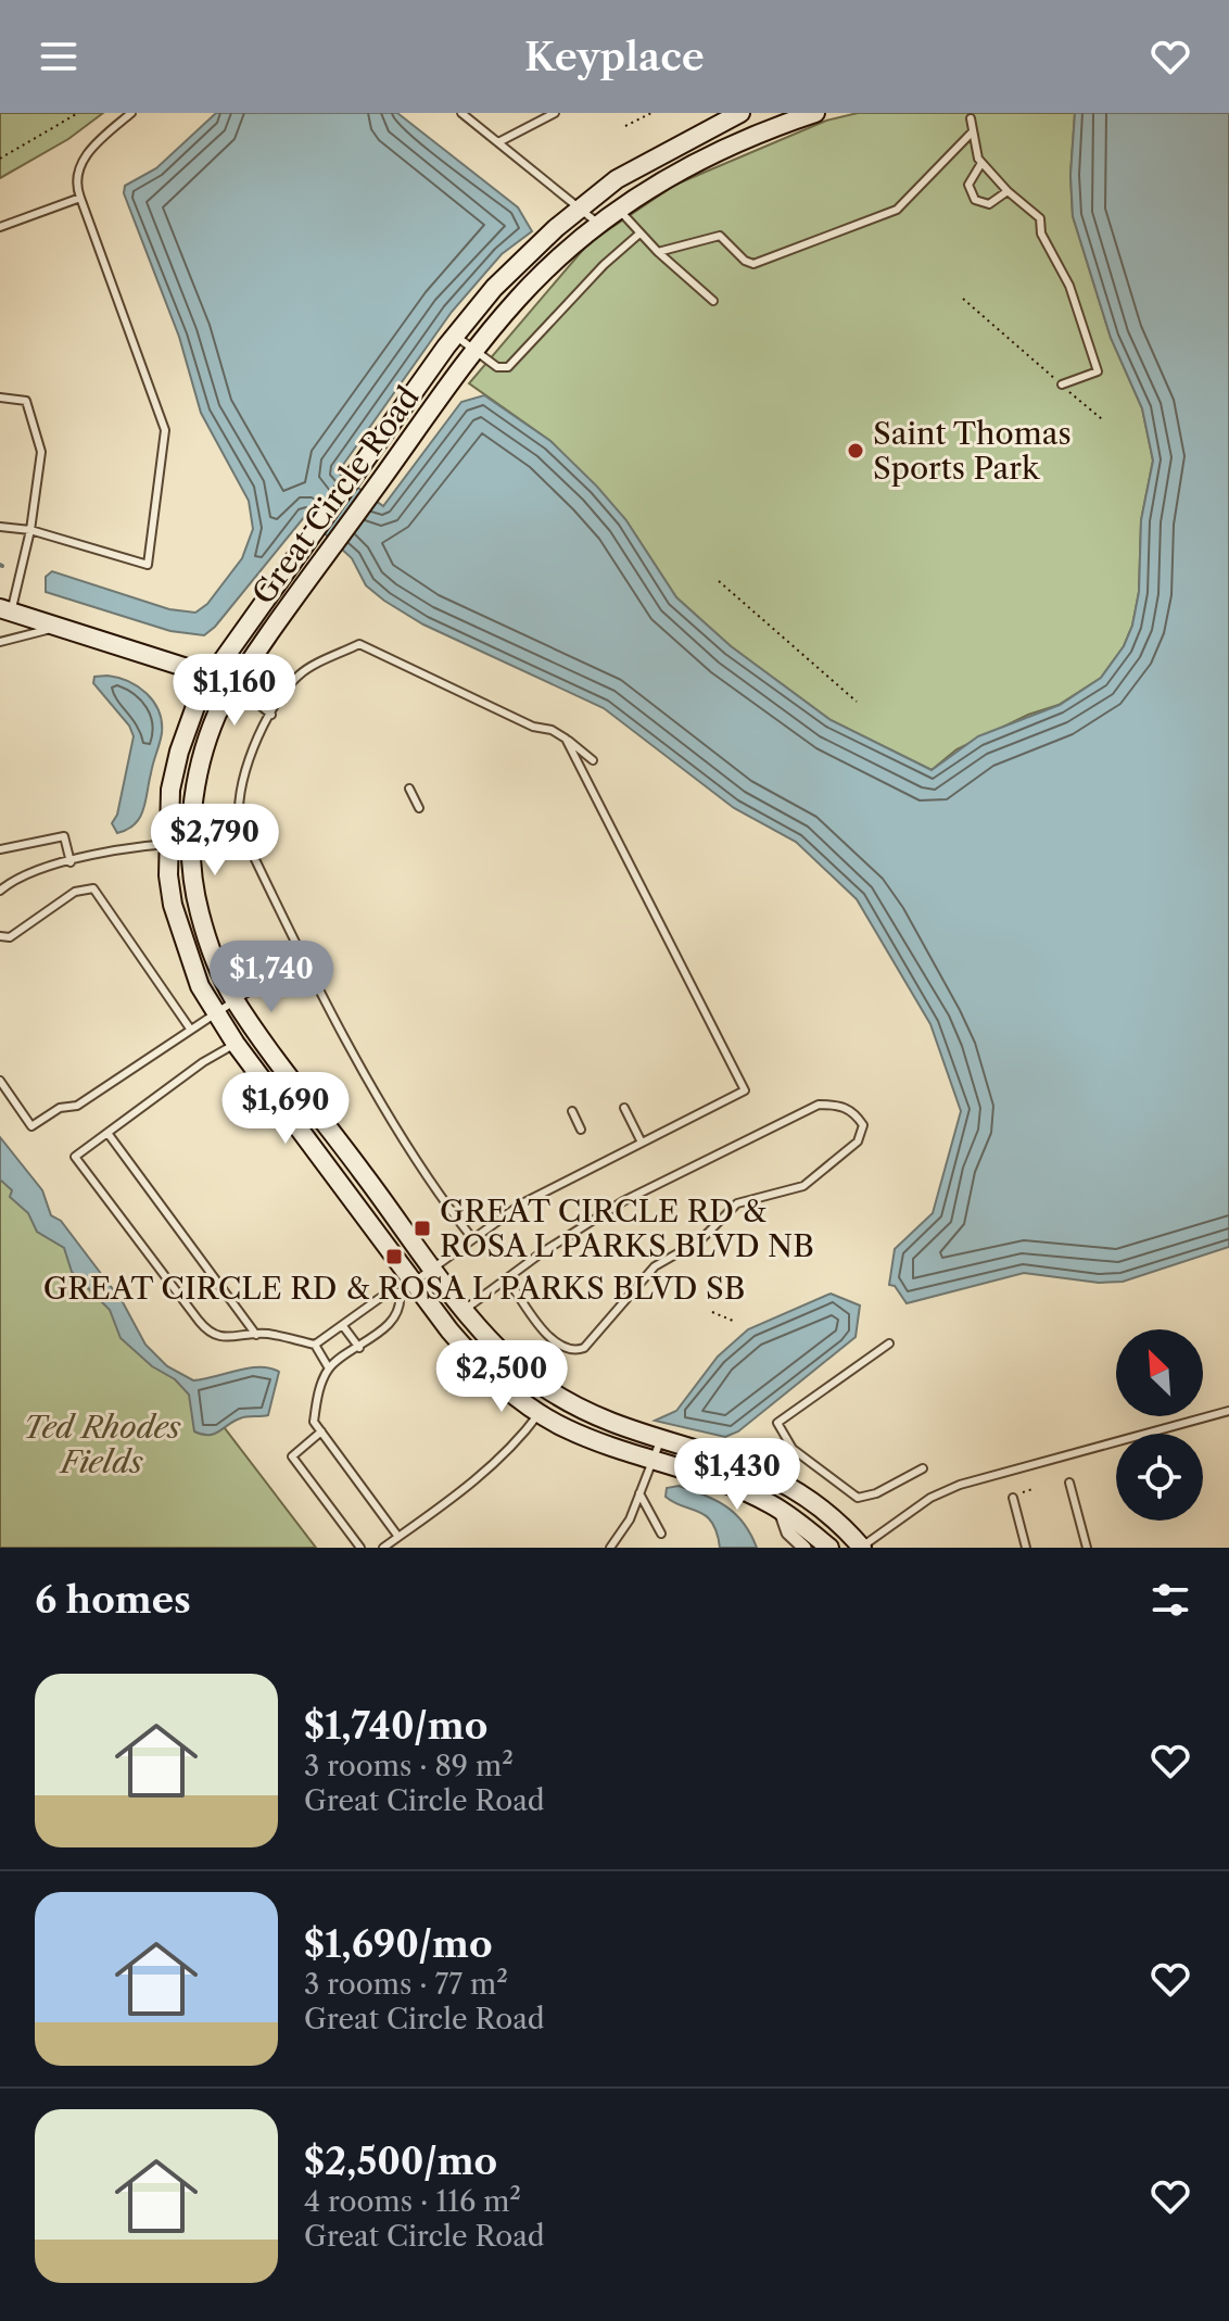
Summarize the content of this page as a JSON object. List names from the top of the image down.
{
  "streets": {
    "street": ["Great Circle Road"]
  },
  "parks": ["Ted Rhodes Fields"],
  "places": {
    "other": ["Saint Thomas Sports Park"],
    "transit": ["GREAT CIRCLE RD & ROSA L PARKS BLVD NB", "GREAT CIRCLE RD & ROSA L PARKS BLVD SB"]
  },
  "north": "top left",
  "page": {
    "header": "Keyplace",
    "price": [
      "$1,160",
      "$2,790",
      "$1,740",
      "$1,690",
      "$2,500",
      "$1,430"
    ],
    "heading": "6 homes",
    "list": [
      {
        "name": "$1,740/mo",
        "note": "3 rooms · 89 m² · Great Circle Road"
      },
      {
        "name": "$1,690/mo",
        "note": "3 rooms · 77 m² · Great Circle Road"
      },
      {
        "name": "$2,500/mo",
        "note": "4 rooms · 116 m² · Great Circle Road"
      }
    ]
  }
}
